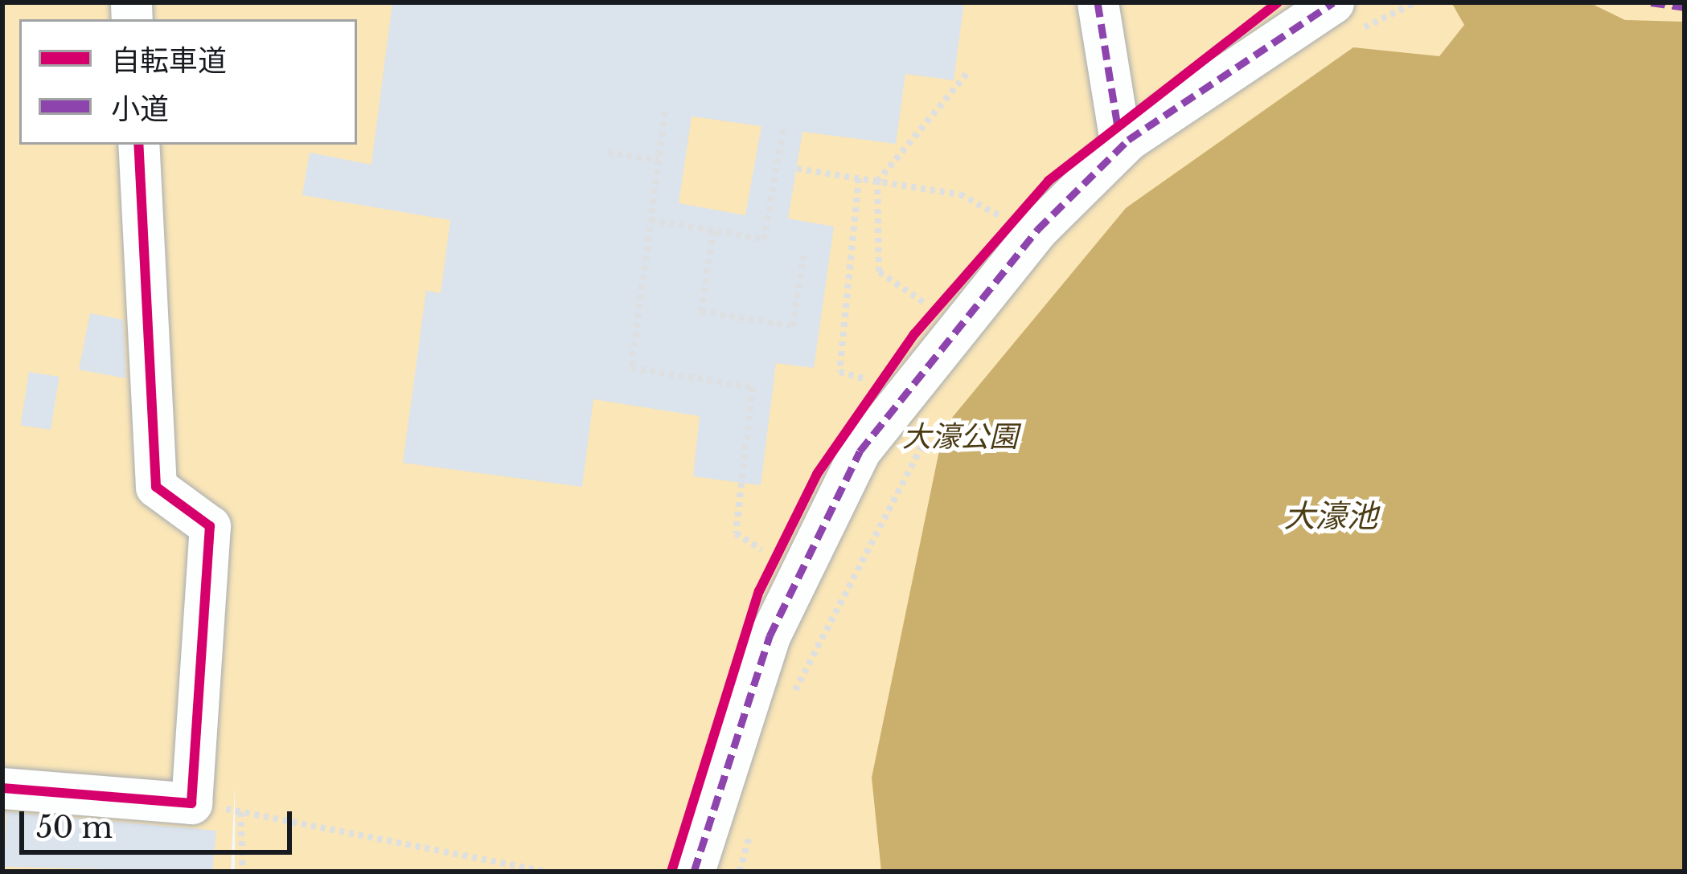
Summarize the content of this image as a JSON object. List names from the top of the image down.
{
  "water": ["大濠池"],
  "parks": ["大濠公園"],
  "legend": ["自転車道", "小道"],
  "scale_bar": "50 m"
}
